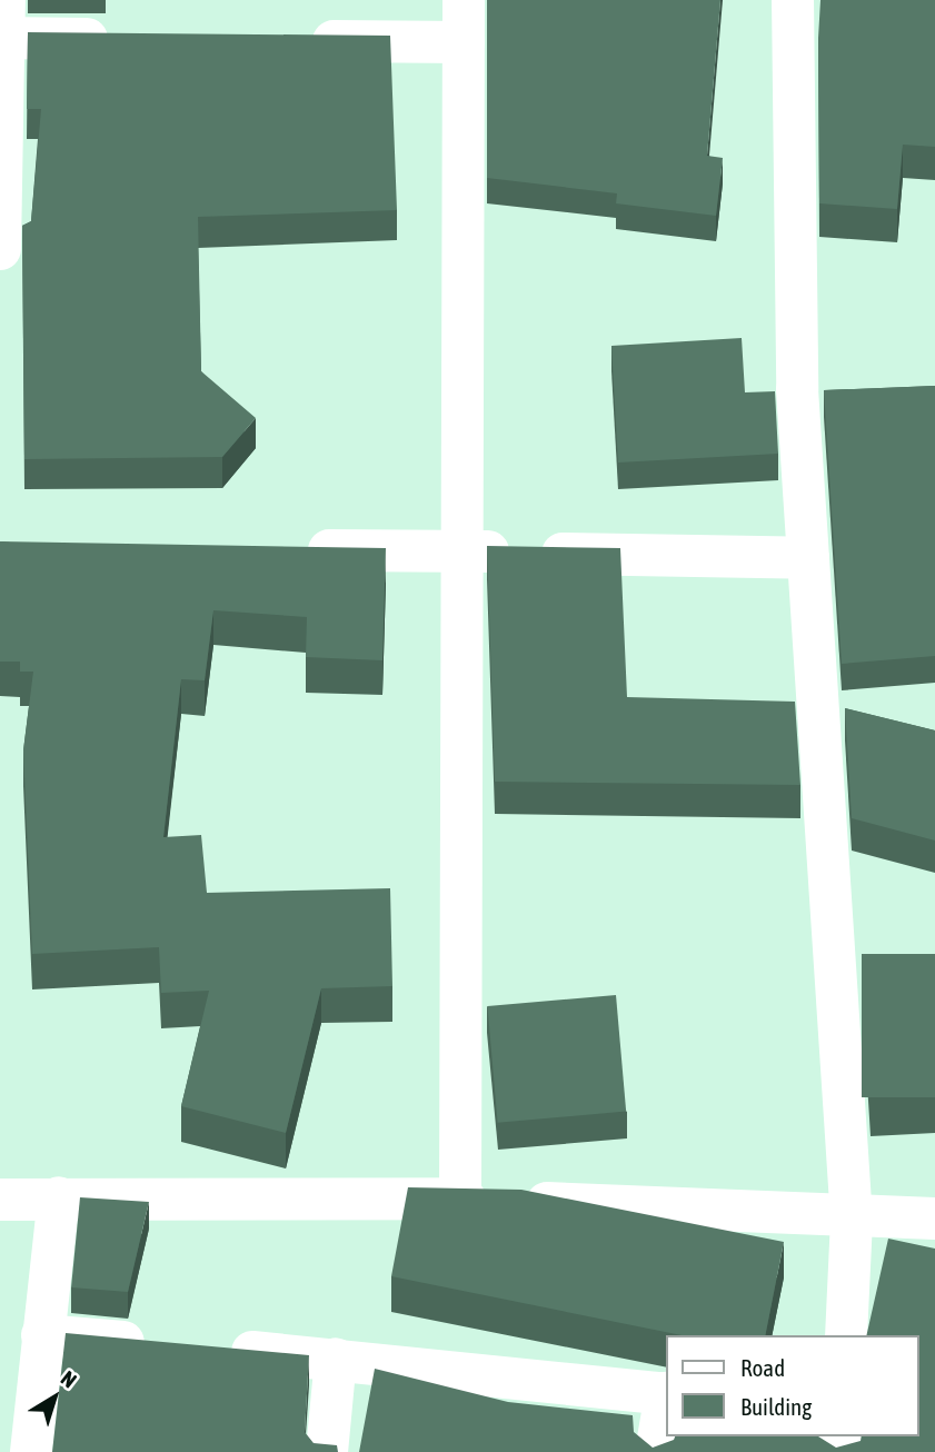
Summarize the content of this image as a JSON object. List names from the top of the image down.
{
  "legend": ["Road", "Building"],
  "north": "top right"
}
